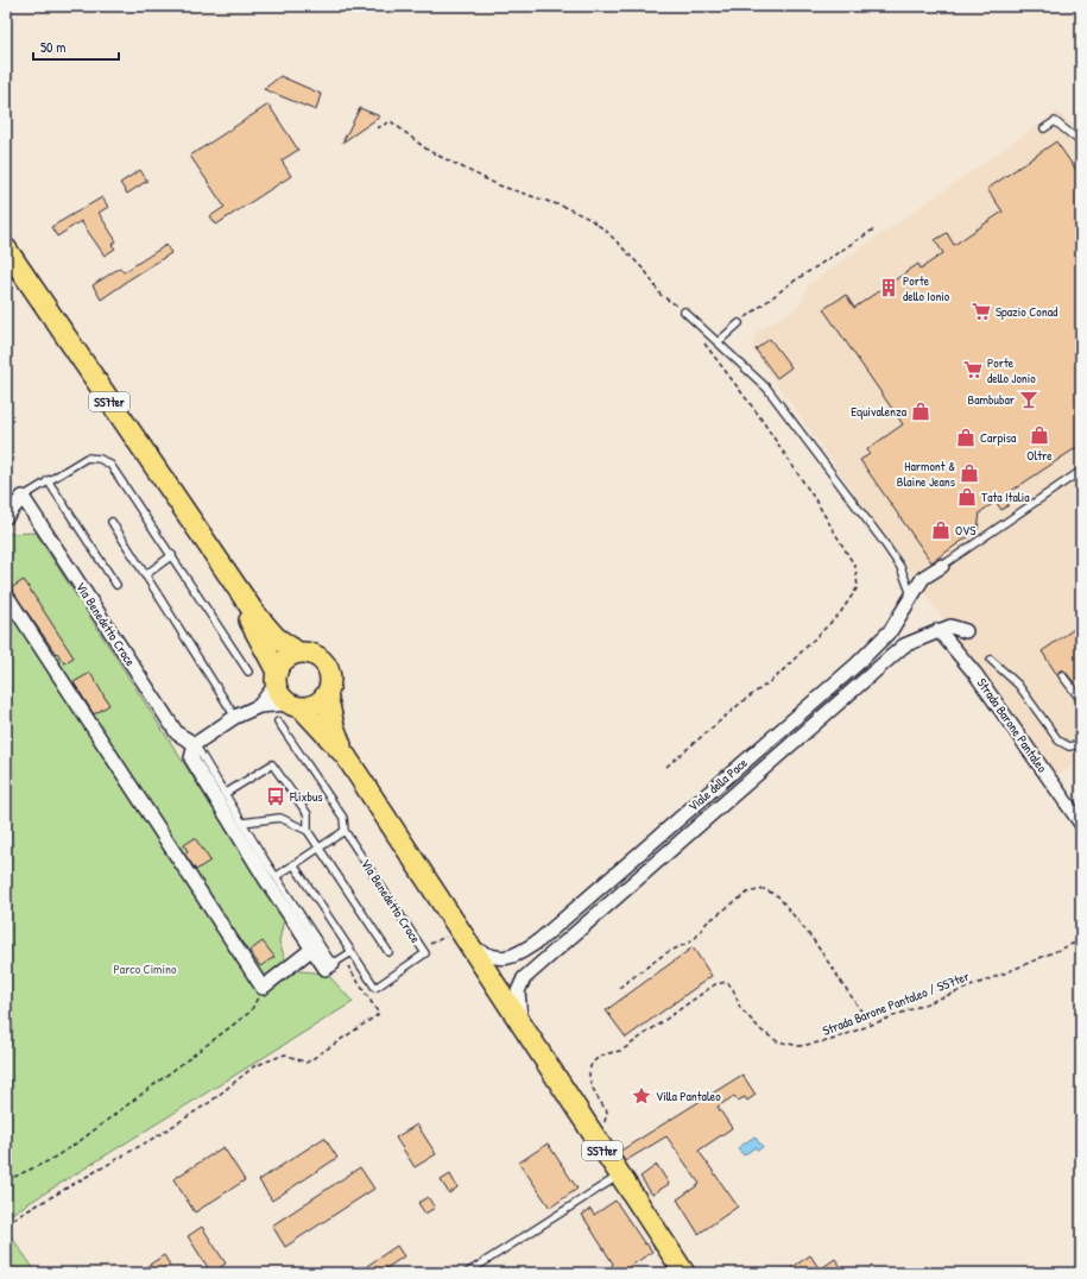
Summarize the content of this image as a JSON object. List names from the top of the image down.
{
  "streets": {
    "main road": ["SS7ter"],
    "street": ["Via Benedetto Croce", "Strada Barone Pantaleo", "Viale della Pace"],
    "path": ["Strada Barone Pantaleo / SS7ter"]
  },
  "crossings": [
    ["SS7ter", "Viale della Pace"],
    ["SS7ter", "Strada Barone Pantaleo / SS7ter"],
    ["Strada Barone Pantaleo", "Viale della Pace"]
  ],
  "parks": ["Parco Cimino"],
  "places": {
    "building": ["Porte dello Ionio"],
    "supermarket": ["Spazio Conad", "Porte dello Jonio"],
    "bar": ["Bambubar"],
    "shop": [
      "Equivalenza",
      "Oltre",
      "Carpisa",
      "Harmont & Blaine Jeans",
      "Tata Italia",
      "OVS"
    ],
    "bus stop": ["Flixbus"],
    "place": ["Villa Pantaleo"]
  },
  "scale_bar": "50 m"
}
